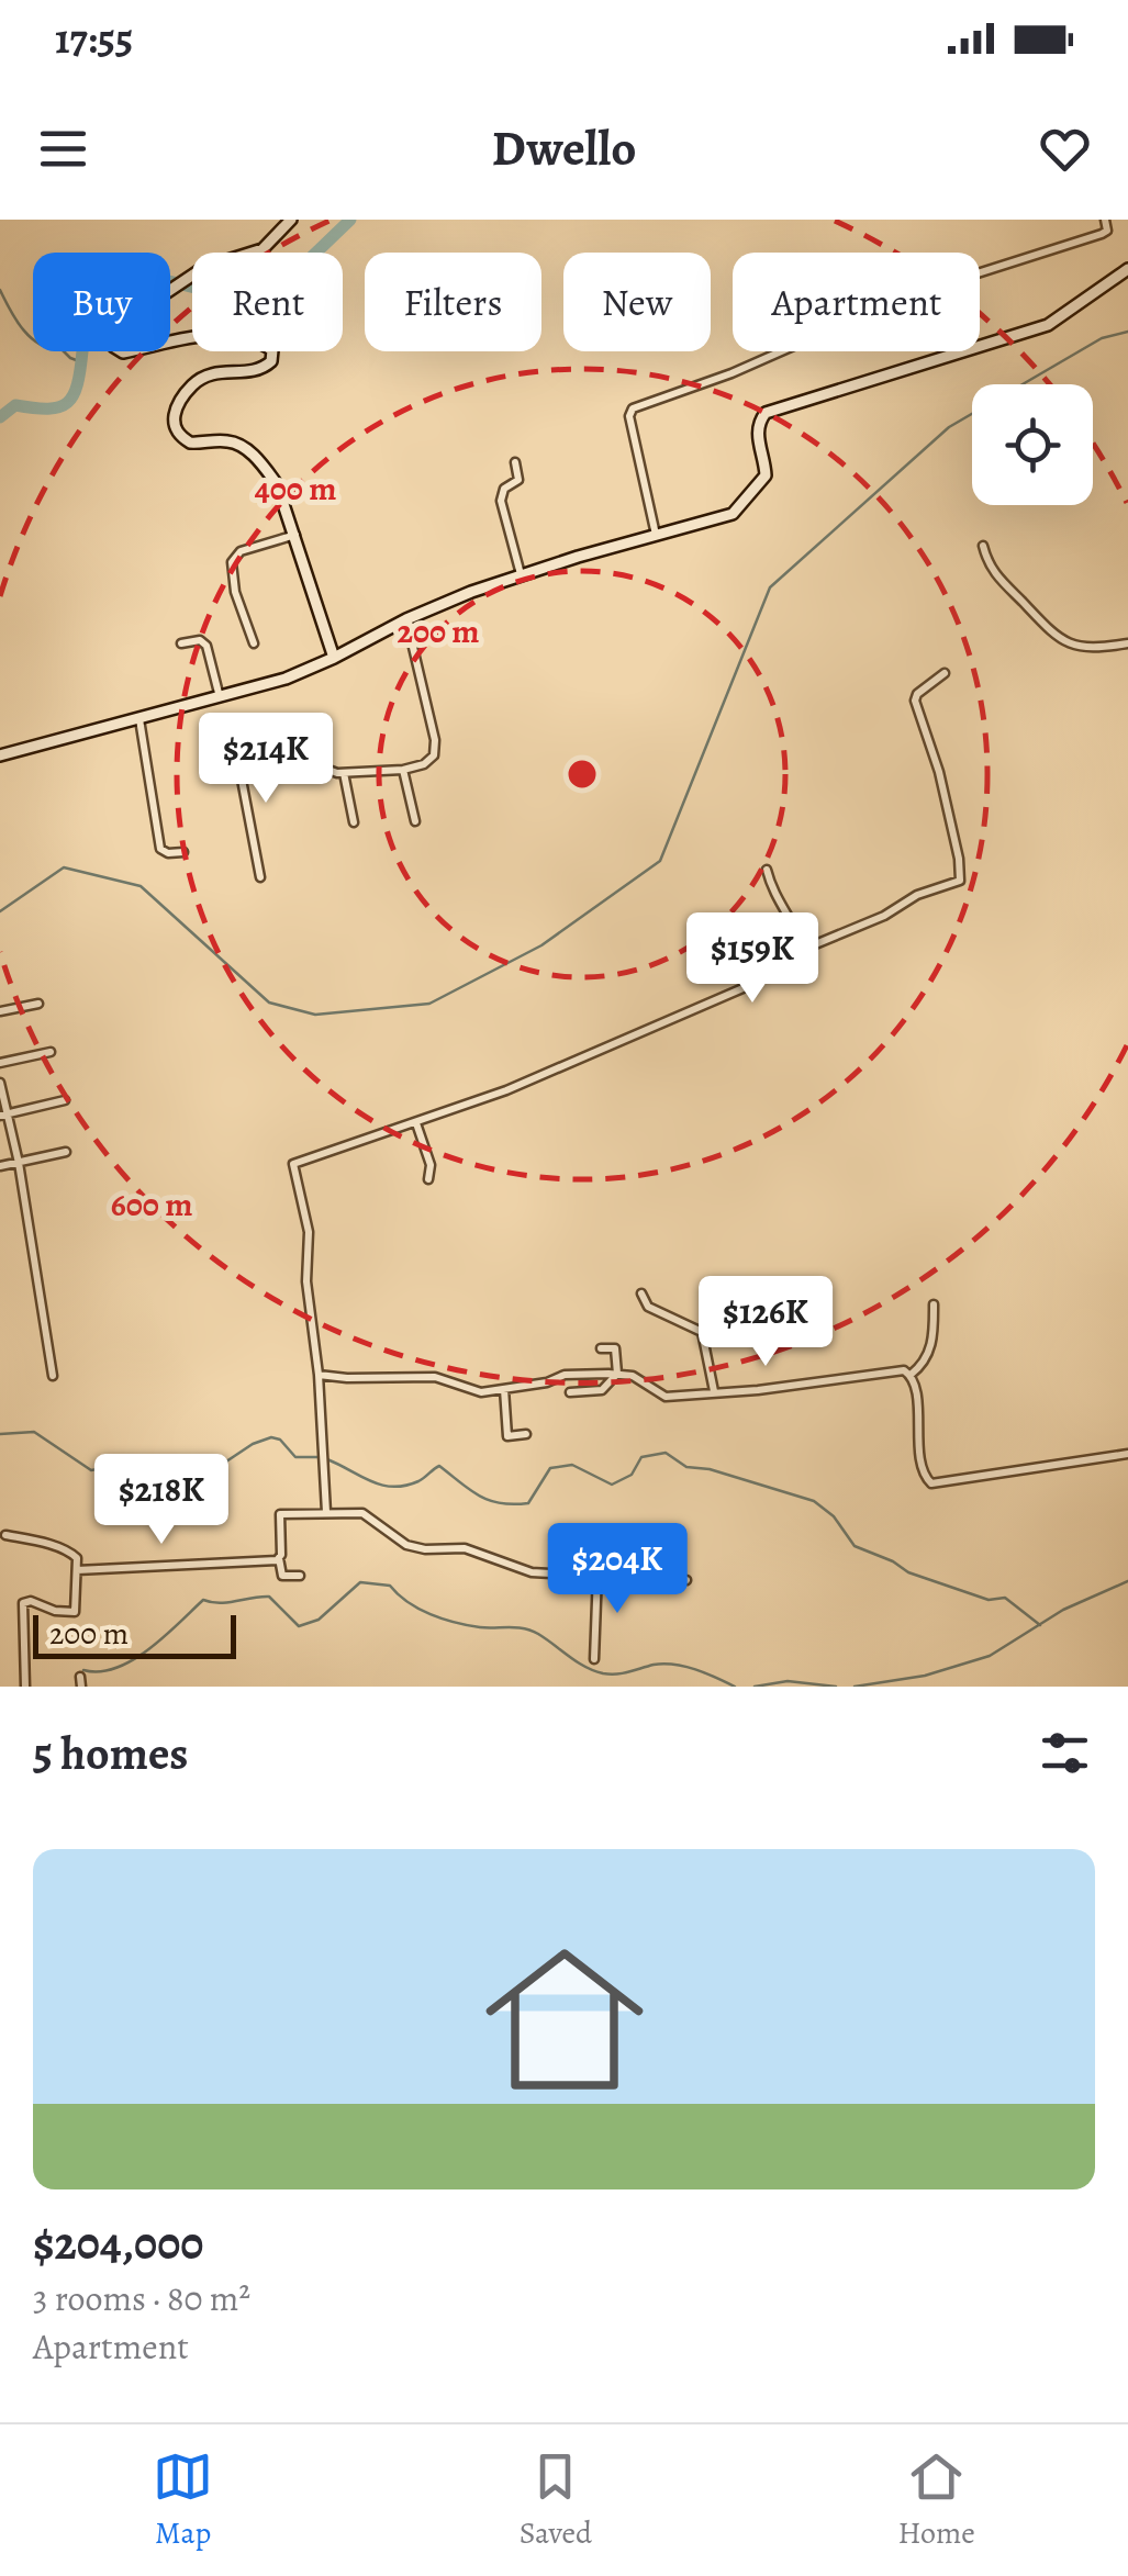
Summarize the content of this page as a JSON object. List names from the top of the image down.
{
  "scale_bar": "200 m",
  "page": {
    "status": "17:55",
    "header": "Dwello",
    "chip": [
      "Buy",
      "Rent",
      "Filters",
      "New",
      "Apartment"
    ],
    "price": [
      "$214K",
      "$159K",
      "$126K",
      "$218K",
      "$204K"
    ],
    "scale": "200 m",
    "heading": "5 homes",
    "list": [
      {
        "name": "$204,000",
        "note": "3 rooms · 80 m² · Apartment"
      }
    ],
    "tabs": ["Map", "Saved", "Home"]
  },
  "rings": ["400 m", "200 m", "600 m"]
}
